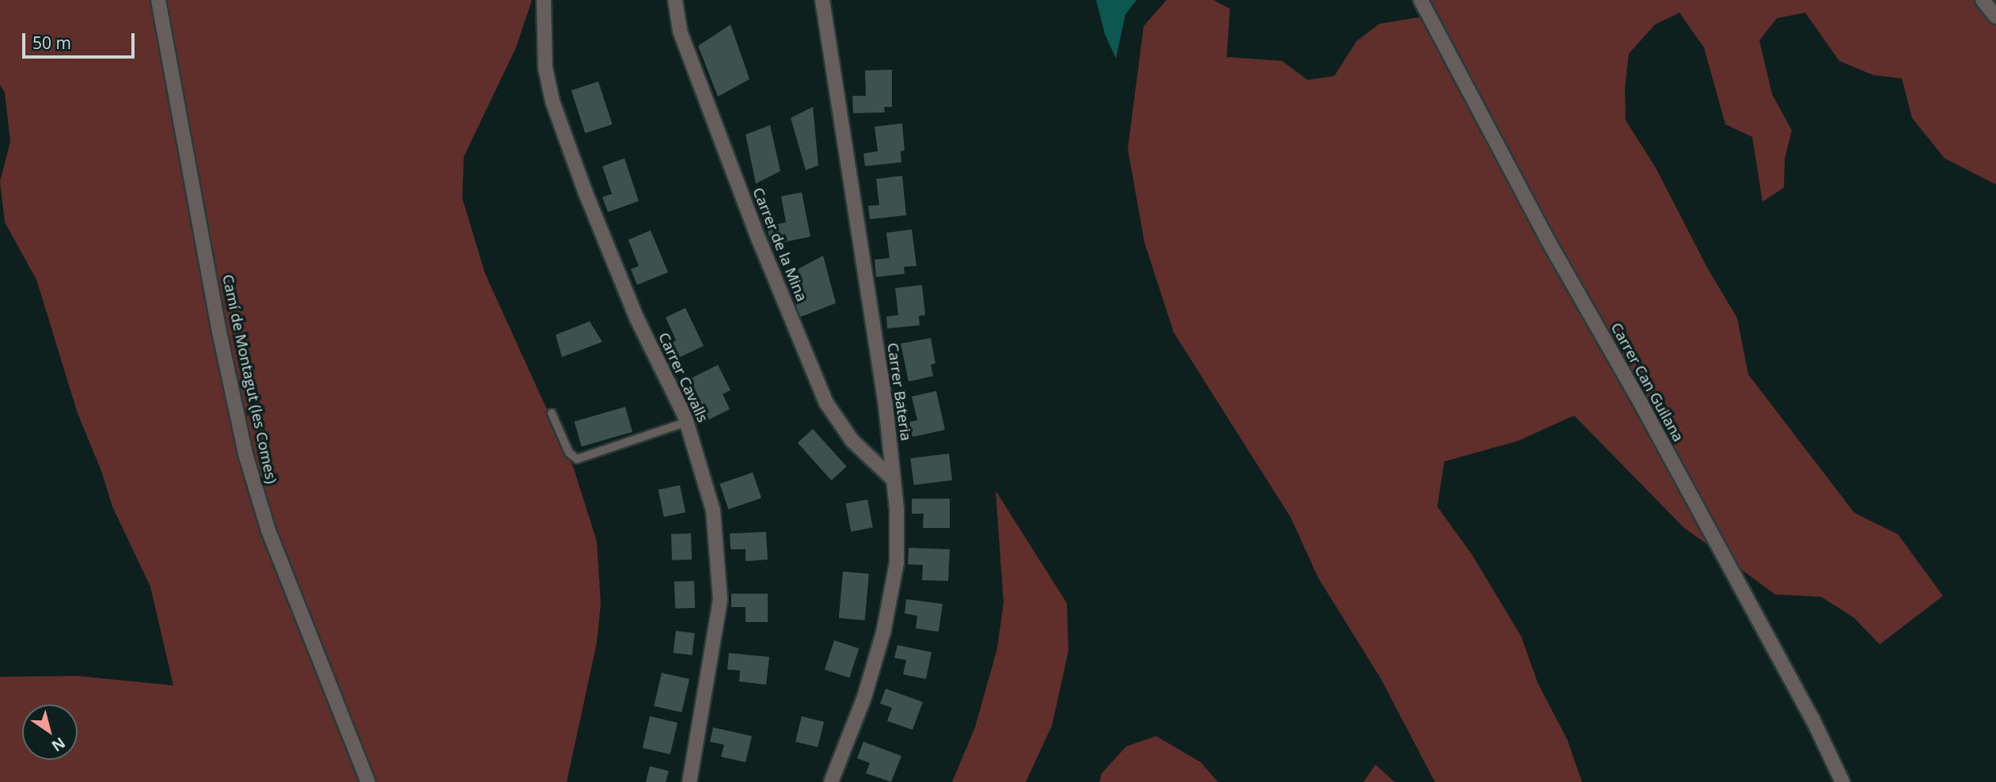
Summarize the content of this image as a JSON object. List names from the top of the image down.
{
  "streets": {
    "street": [
      "Carrer de la Mina",
      "Carrer Cavalls",
      "Camí de Montagut (les Comes)",
      "Carrer Can Guilana",
      "Carrer Bateria"
    ]
  },
  "crossings": [
    ["Carrer de la Mina", "Carrer Bateria"]
  ],
  "scale_bar": "50 m",
  "north": "bottom right"
}
